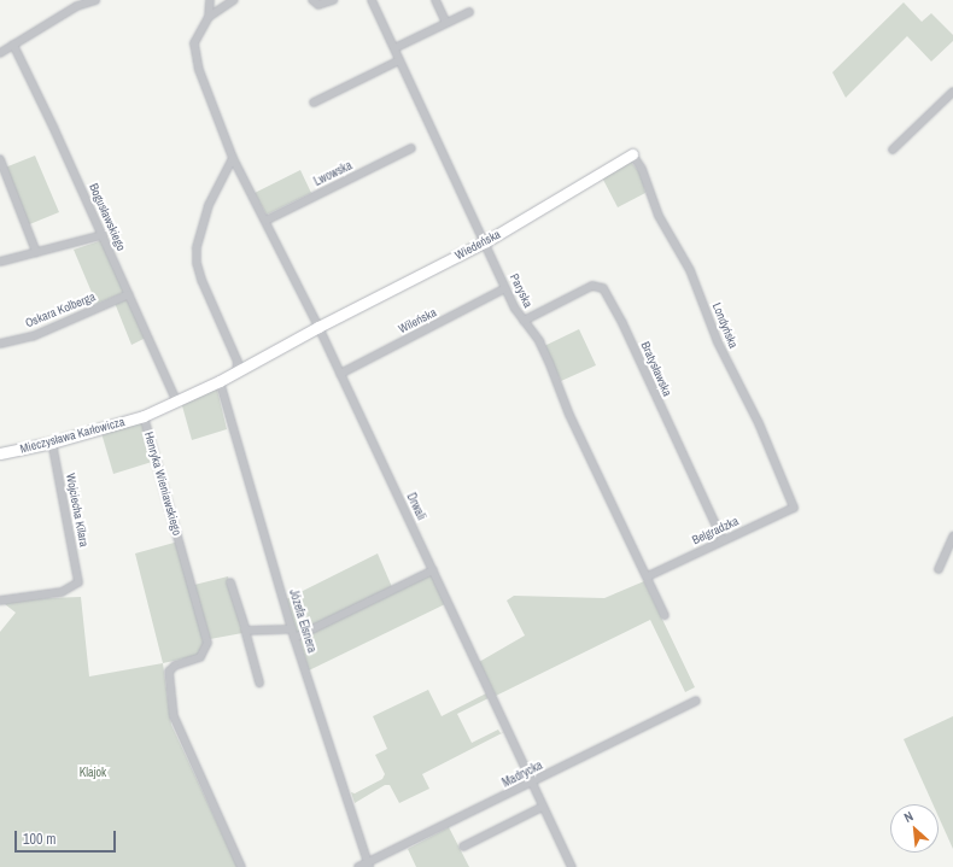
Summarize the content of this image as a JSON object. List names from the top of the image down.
{
  "streets": {
    "street": [
      "Lwowska",
      "Bogusławskiego",
      "Wiedeńska",
      "Paryska",
      "Oskara Kolberga",
      "Wileńska",
      "Londyńska",
      "Bratysławska",
      "Mieczysława Karłowicza",
      "Henryka Wieniawskiego",
      "Drwali",
      "Wojciecha Kilara",
      "Belgradzka",
      "Józefa Elsnera",
      "Madrycka"
    ]
  },
  "crossings": [
    ["Lwowska", "Drwali"],
    ["Bogusławskiego", "Oskara Kolberga"],
    ["Bogusławskiego", "Henryka Wieniawskiego"],
    ["Wiedeńska", "Paryska"],
    ["Wiedeńska", "Londyńska"],
    ["Wiedeńska", "Henryka Wieniawskiego"],
    ["Wiedeńska", "Drwali"],
    ["Paryska", "Wileńska"],
    ["Paryska", "Bratysławska"],
    ["Paryska", "Belgradzka"],
    ["Wileńska", "Drwali"],
    ["Londyńska", "Belgradzka"],
    ["Bratysławska", "Belgradzka"],
    ["Mieczysława Karłowicza", "Henryka Wieniawskiego"],
    ["Mieczysława Karłowicza", "Wojciecha Kilara"],
    ["Henryka Wieniawskiego", "Józefa Elsnera"],
    ["Drwali", "Madrycka"],
    ["Józefa Elsnera", "Madrycka"]
  ],
  "parks": ["Klajok"],
  "scale_bar": "100 m",
  "north": "top left"
}
